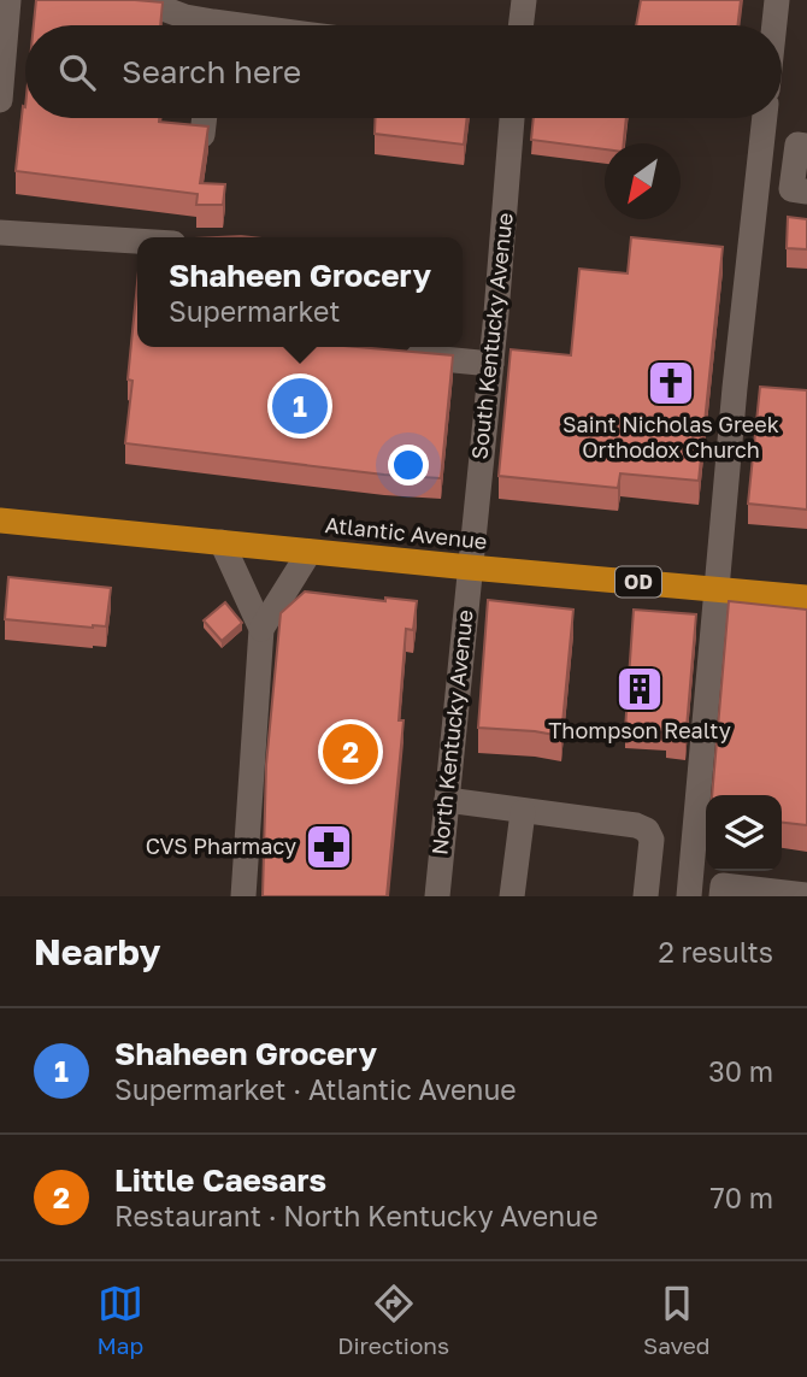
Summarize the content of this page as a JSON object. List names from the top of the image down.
{
  "streets": {
    "highway": ["Atlantic Avenue", "OD"],
    "street": ["South Kentucky Avenue", "North Kentucky Avenue"]
  },
  "crossings": [
    ["South Kentucky Avenue", "Atlantic Avenue"],
    ["South Kentucky Avenue", "North Kentucky Avenue"],
    ["Atlantic Avenue", "North Kentucky Avenue"]
  ],
  "places": {
    "church": ["Saint Nicholas Greek Orthodox Church"],
    "building": ["Thompson Realty"],
    "pharmacy": ["CVS Pharmacy"]
  },
  "north": "bottom left",
  "page": {
    "search": "Search here",
    "popup": ["Shaheen Grocery", "Supermarket"],
    "pins": ["1", "2"],
    "heading": ["Nearby", "2 results"],
    "list": [
      {
        "mark": "1",
        "name": "Shaheen Grocery",
        "note": "Supermarket · Atlantic Avenue",
        "value": "30 m"
      },
      {
        "mark": "2",
        "name": "Little Caesars",
        "note": "Restaurant · North Kentucky Avenue",
        "value": "70 m"
      }
    ],
    "nav": ["Map", "Directions", "Saved"]
  }
}
